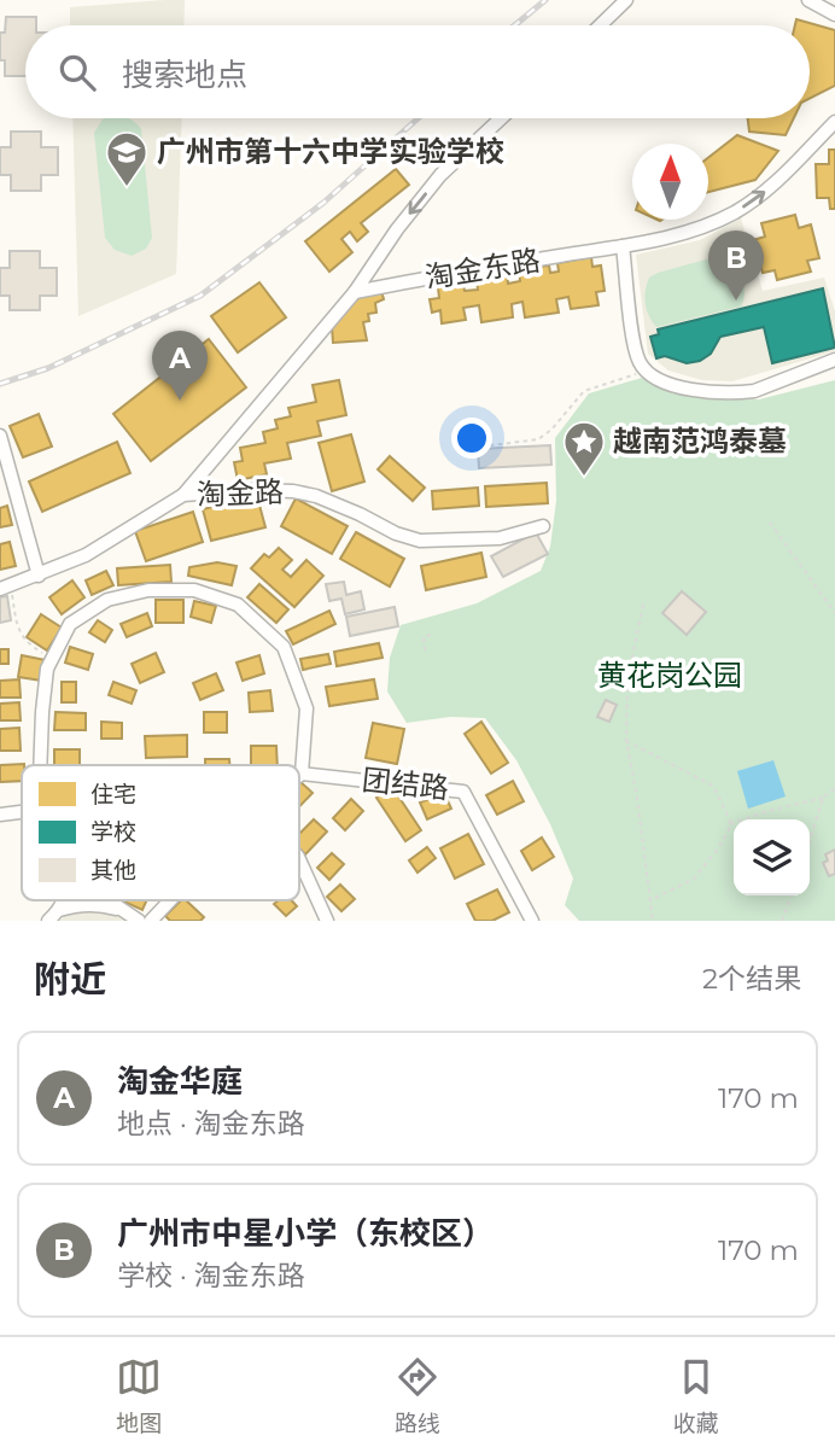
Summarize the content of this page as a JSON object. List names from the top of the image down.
{
  "streets": {
    "street": ["淘金东路", "淘金路", "团结路"]
  },
  "one_way": ["淘金东路"],
  "parks": ["黄花岗公园"],
  "places": {
    "school or university": ["广州市第十六中学实验学校"],
    "place": ["越南范鸿泰墓"]
  },
  "legend": ["住宅", "学校", "其他"],
  "north": "top",
  "page": {
    "search": "搜索地点",
    "pins": ["B", "A"],
    "heading": ["附近", "2个结果"],
    "list": [
      {
        "mark": "A",
        "name": "淘金华庭",
        "note": "地点 · 淘金东路",
        "value": "170 m"
      },
      {
        "mark": "B",
        "name": "广州市中星小学（东校区）",
        "note": "学校 · 淘金东路",
        "value": "170 m"
      }
    ],
    "nav": ["地图", "路线", "收藏"]
  }
}
